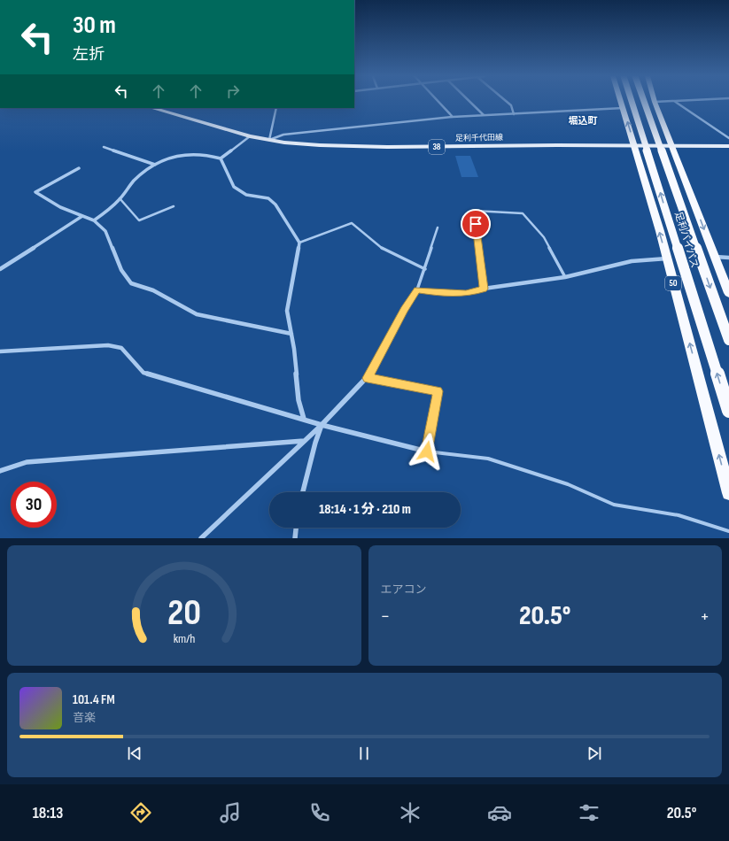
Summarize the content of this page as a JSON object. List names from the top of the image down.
{
  "streets": {
    "highway": ["足利バイパス", "50"],
    "main road": ["足利千代田線", "38"]
  },
  "crossings": [
    ["足利千代田線", "50"]
  ],
  "districts": ["堀込町"],
  "page": {
    "turn": ["30 m", "左折"],
    "limit": "30",
    "trip": "18:14 · 1 分 · 210 m",
    "tile": "エアコン",
    "heat": ["−", "20.5°", "+"],
    "song": ["101.4 FM", "音楽"],
    "tabs": ["18:13", "20.5°"],
    "gauge": ["20", "km/h"]
  }
}
